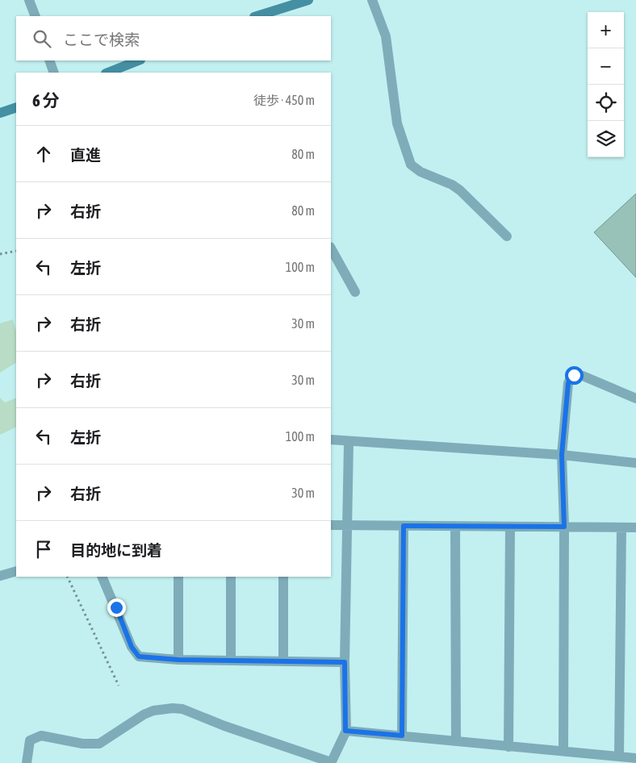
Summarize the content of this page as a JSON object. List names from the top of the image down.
{
  "page": {
    "map_buttons": ["+", "−"],
    "search": "ここで検索",
    "heading": ["6 分", "徒歩 · 450 m"],
    "list": [
      ["直進", "80 m"],
      ["右折", "80 m"],
      ["左折", "100 m"],
      ["右折", "30 m"],
      ["右折", "30 m"],
      ["左折", "100 m"],
      ["右折", "30 m"],
      "目的地に到着"
    ]
  }
}
